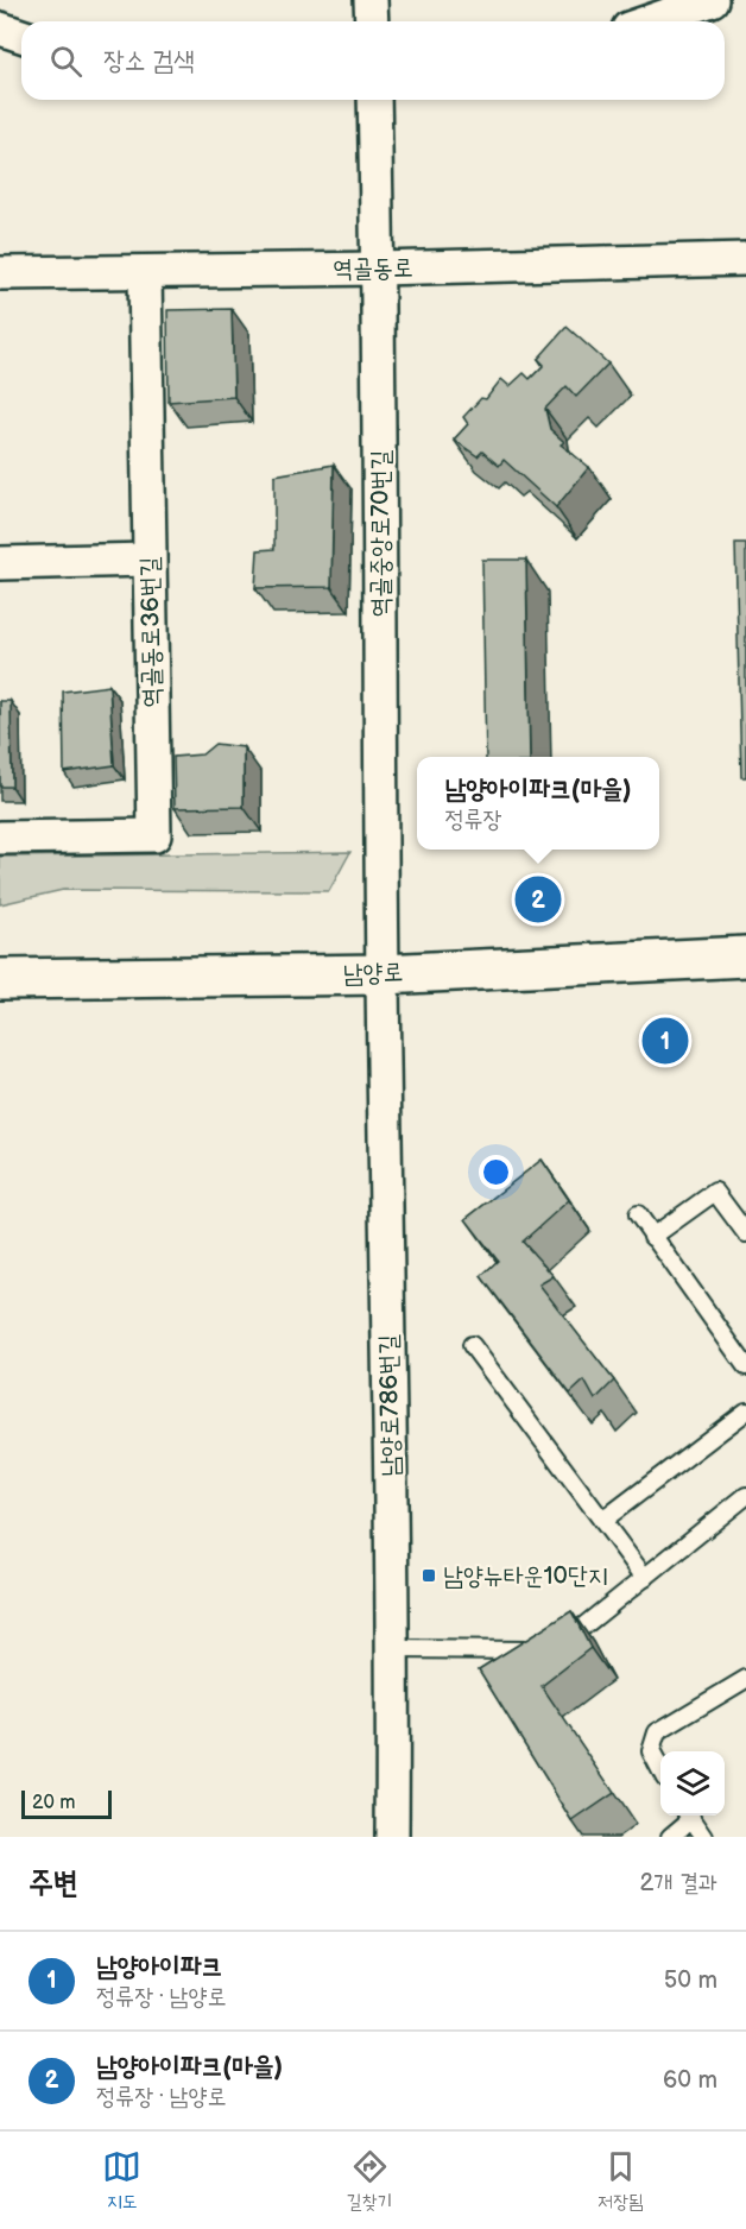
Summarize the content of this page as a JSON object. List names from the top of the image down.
{
  "streets": {
    "main road": ["남양로"],
    "street": [
      "역골동로",
      "역골중앙로70번길",
      "역골동로36번길",
      "남양로786번길"
    ]
  },
  "crossings": [
    ["역골동로", "역골중앙로70번길"],
    ["역골동로", "역골동로36번길"],
    ["역골중앙로70번길", "남양로"],
    ["역골중앙로70번길", "남양로786번길"],
    ["남양로", "남양로786번길"]
  ],
  "places": {
    "transit": ["남양뉴타운10단지"]
  },
  "scale_bar": "20 m",
  "page": {
    "search": "장소 검색",
    "popup": ["남양아이파크(마을)", "정류장"],
    "pins": ["2", "1"],
    "scale": "20 m",
    "heading": ["주변", "2개 결과"],
    "list": [
      {
        "mark": "1",
        "name": "남양아이파크",
        "note": "정류장 · 남양로",
        "value": "50 m"
      },
      {
        "mark": "2",
        "name": "남양아이파크(마을)",
        "note": "정류장 · 남양로",
        "value": "60 m"
      }
    ],
    "nav": ["지도", "길찾기", "저장됨"]
  }
}
